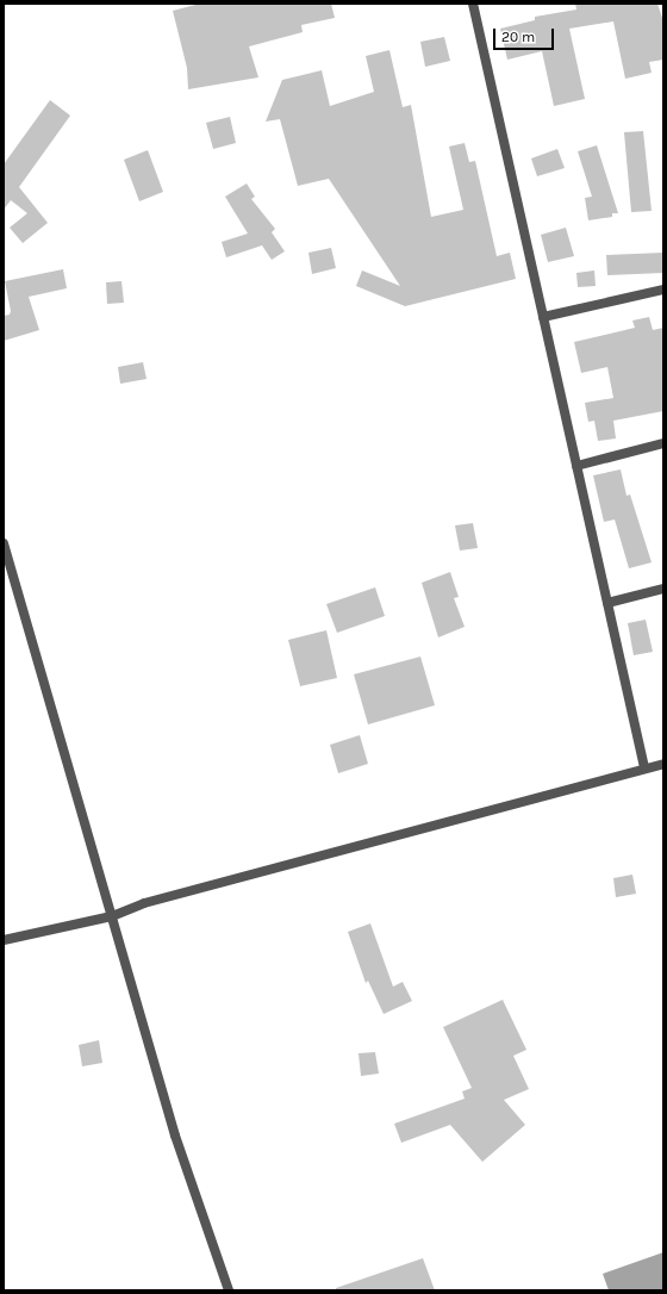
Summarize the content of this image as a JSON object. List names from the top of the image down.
{
  "scale_bar": "20 m"
}
